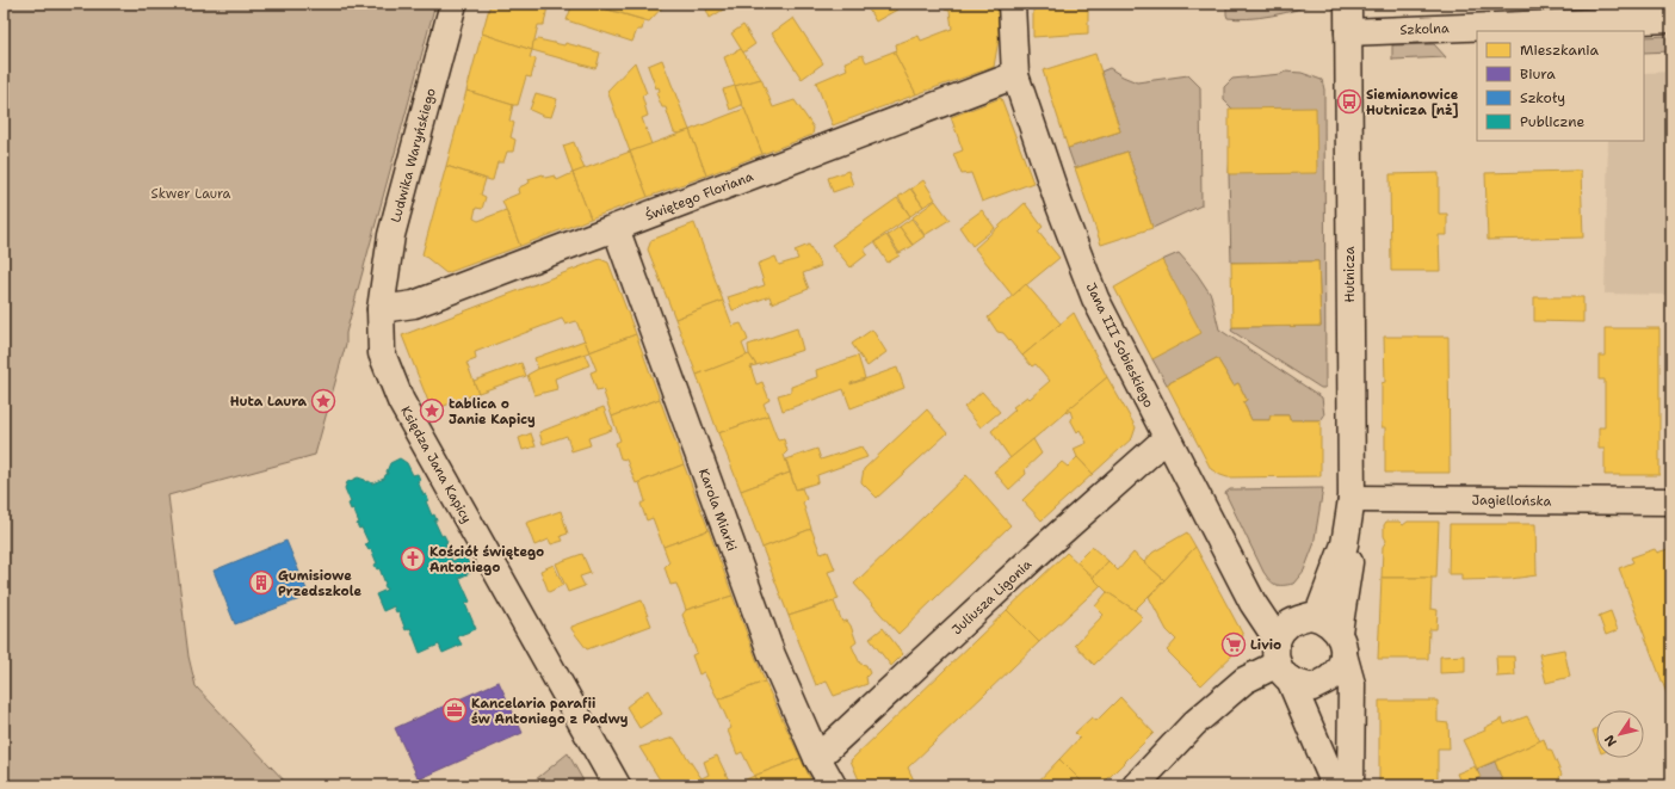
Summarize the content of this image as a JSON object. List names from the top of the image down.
{
  "streets": {
    "street": [
      "Szkolna",
      "Ludwika Waryńskiego",
      "Świętego Floriana",
      "Hutnicza",
      "Jana III Sobieskiego",
      "Księdza Jana Kapicy",
      "Jagiellońska",
      "Karola Miarki",
      "Juliusza Ligonia"
    ]
  },
  "crossings": [
    ["Szkolna", "Hutnicza"],
    ["Ludwika Waryńskiego", "Świętego Floriana"],
    ["Ludwika Waryńskiego", "Księdza Jana Kapicy"],
    ["Świętego Floriana", "Jana III Sobieskiego"],
    ["Świętego Floriana", "Księdza Jana Kapicy"],
    ["Świętego Floriana", "Karola Miarki"],
    ["Hutnicza", "Jana III Sobieskiego"],
    ["Hutnicza", "Jagiellońska"],
    ["Jana III Sobieskiego", "Juliusza Ligonia"],
    ["Karola Miarki", "Juliusza Ligonia"]
  ],
  "parks": ["Skwer Laura"],
  "places": {
    "bus stop": ["Siemianowice Hutnicza [nż]"],
    "place": ["Huta Laura", "tablica o Janie Kapicy"],
    "church": ["Kościół świętego Antoniego"],
    "building": ["Gumisiowe Przedszkole"],
    "supermarket": ["Livio"],
    "office": ["Kancelaria parafii św Antoniego z Padwy"]
  },
  "legend": [
    "Mieszkania",
    "Biura",
    "Szkoły",
    "Publiczne"
  ],
  "north": "bottom left"
}
